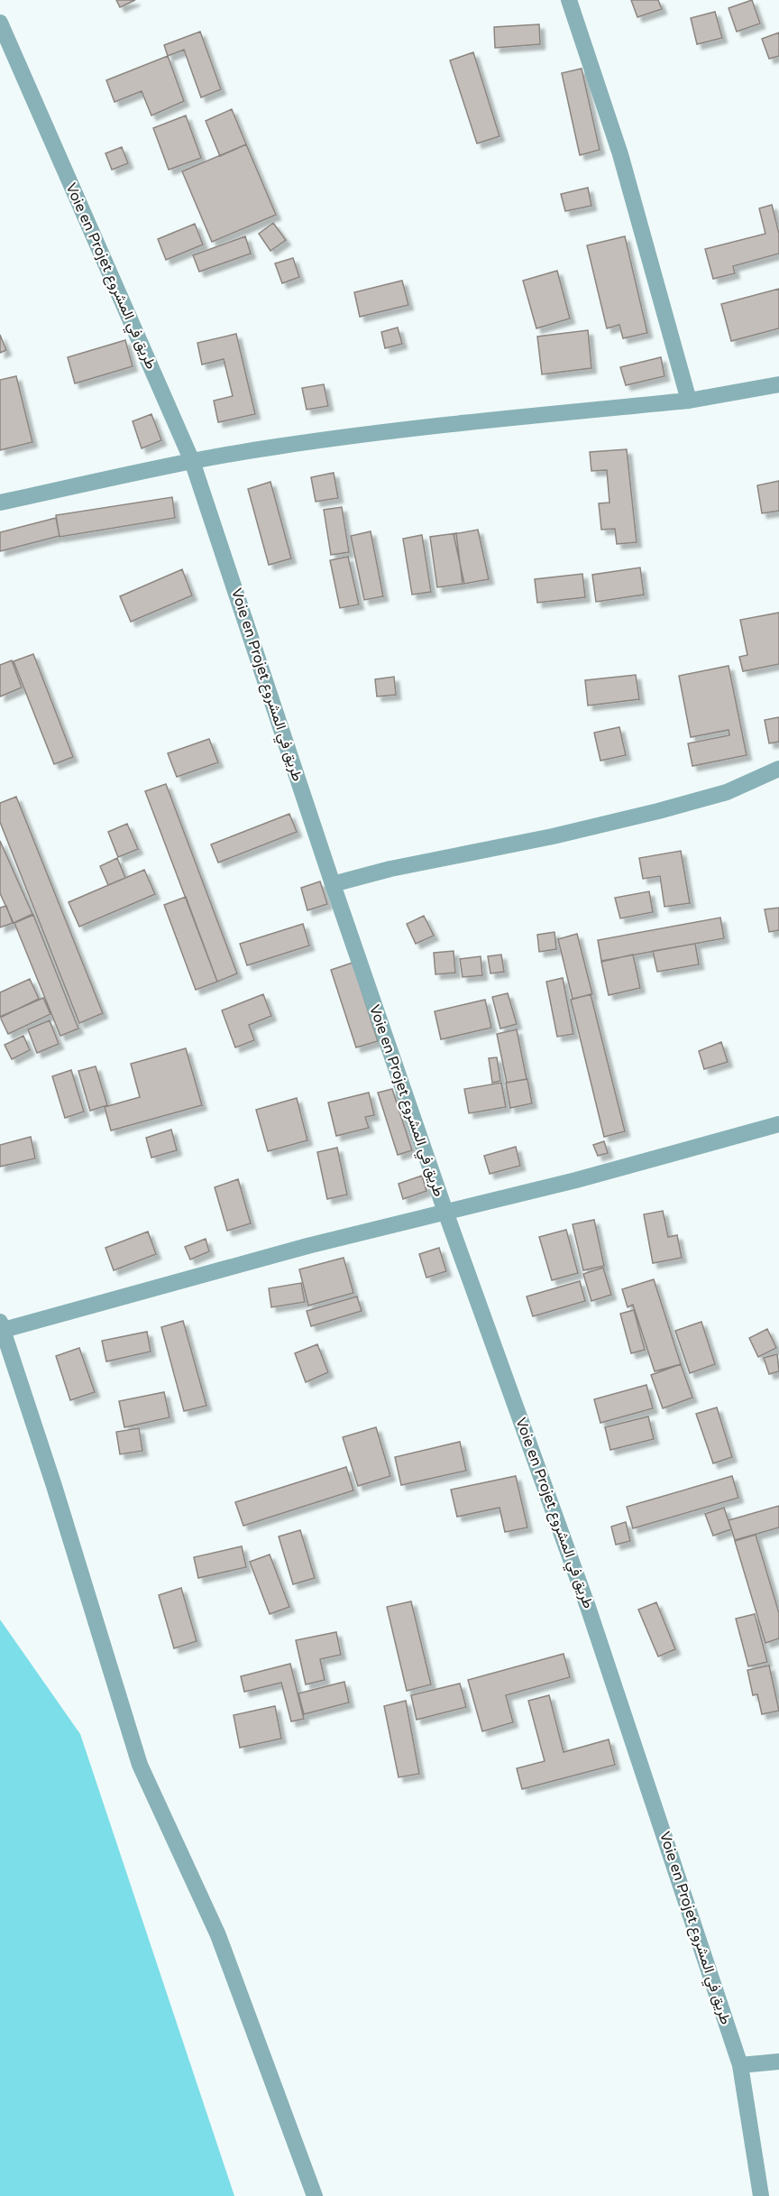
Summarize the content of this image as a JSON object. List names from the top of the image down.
{
  "streets": {
    "street": ["Voie en Projet طريق في المشروع"]
  }
}
